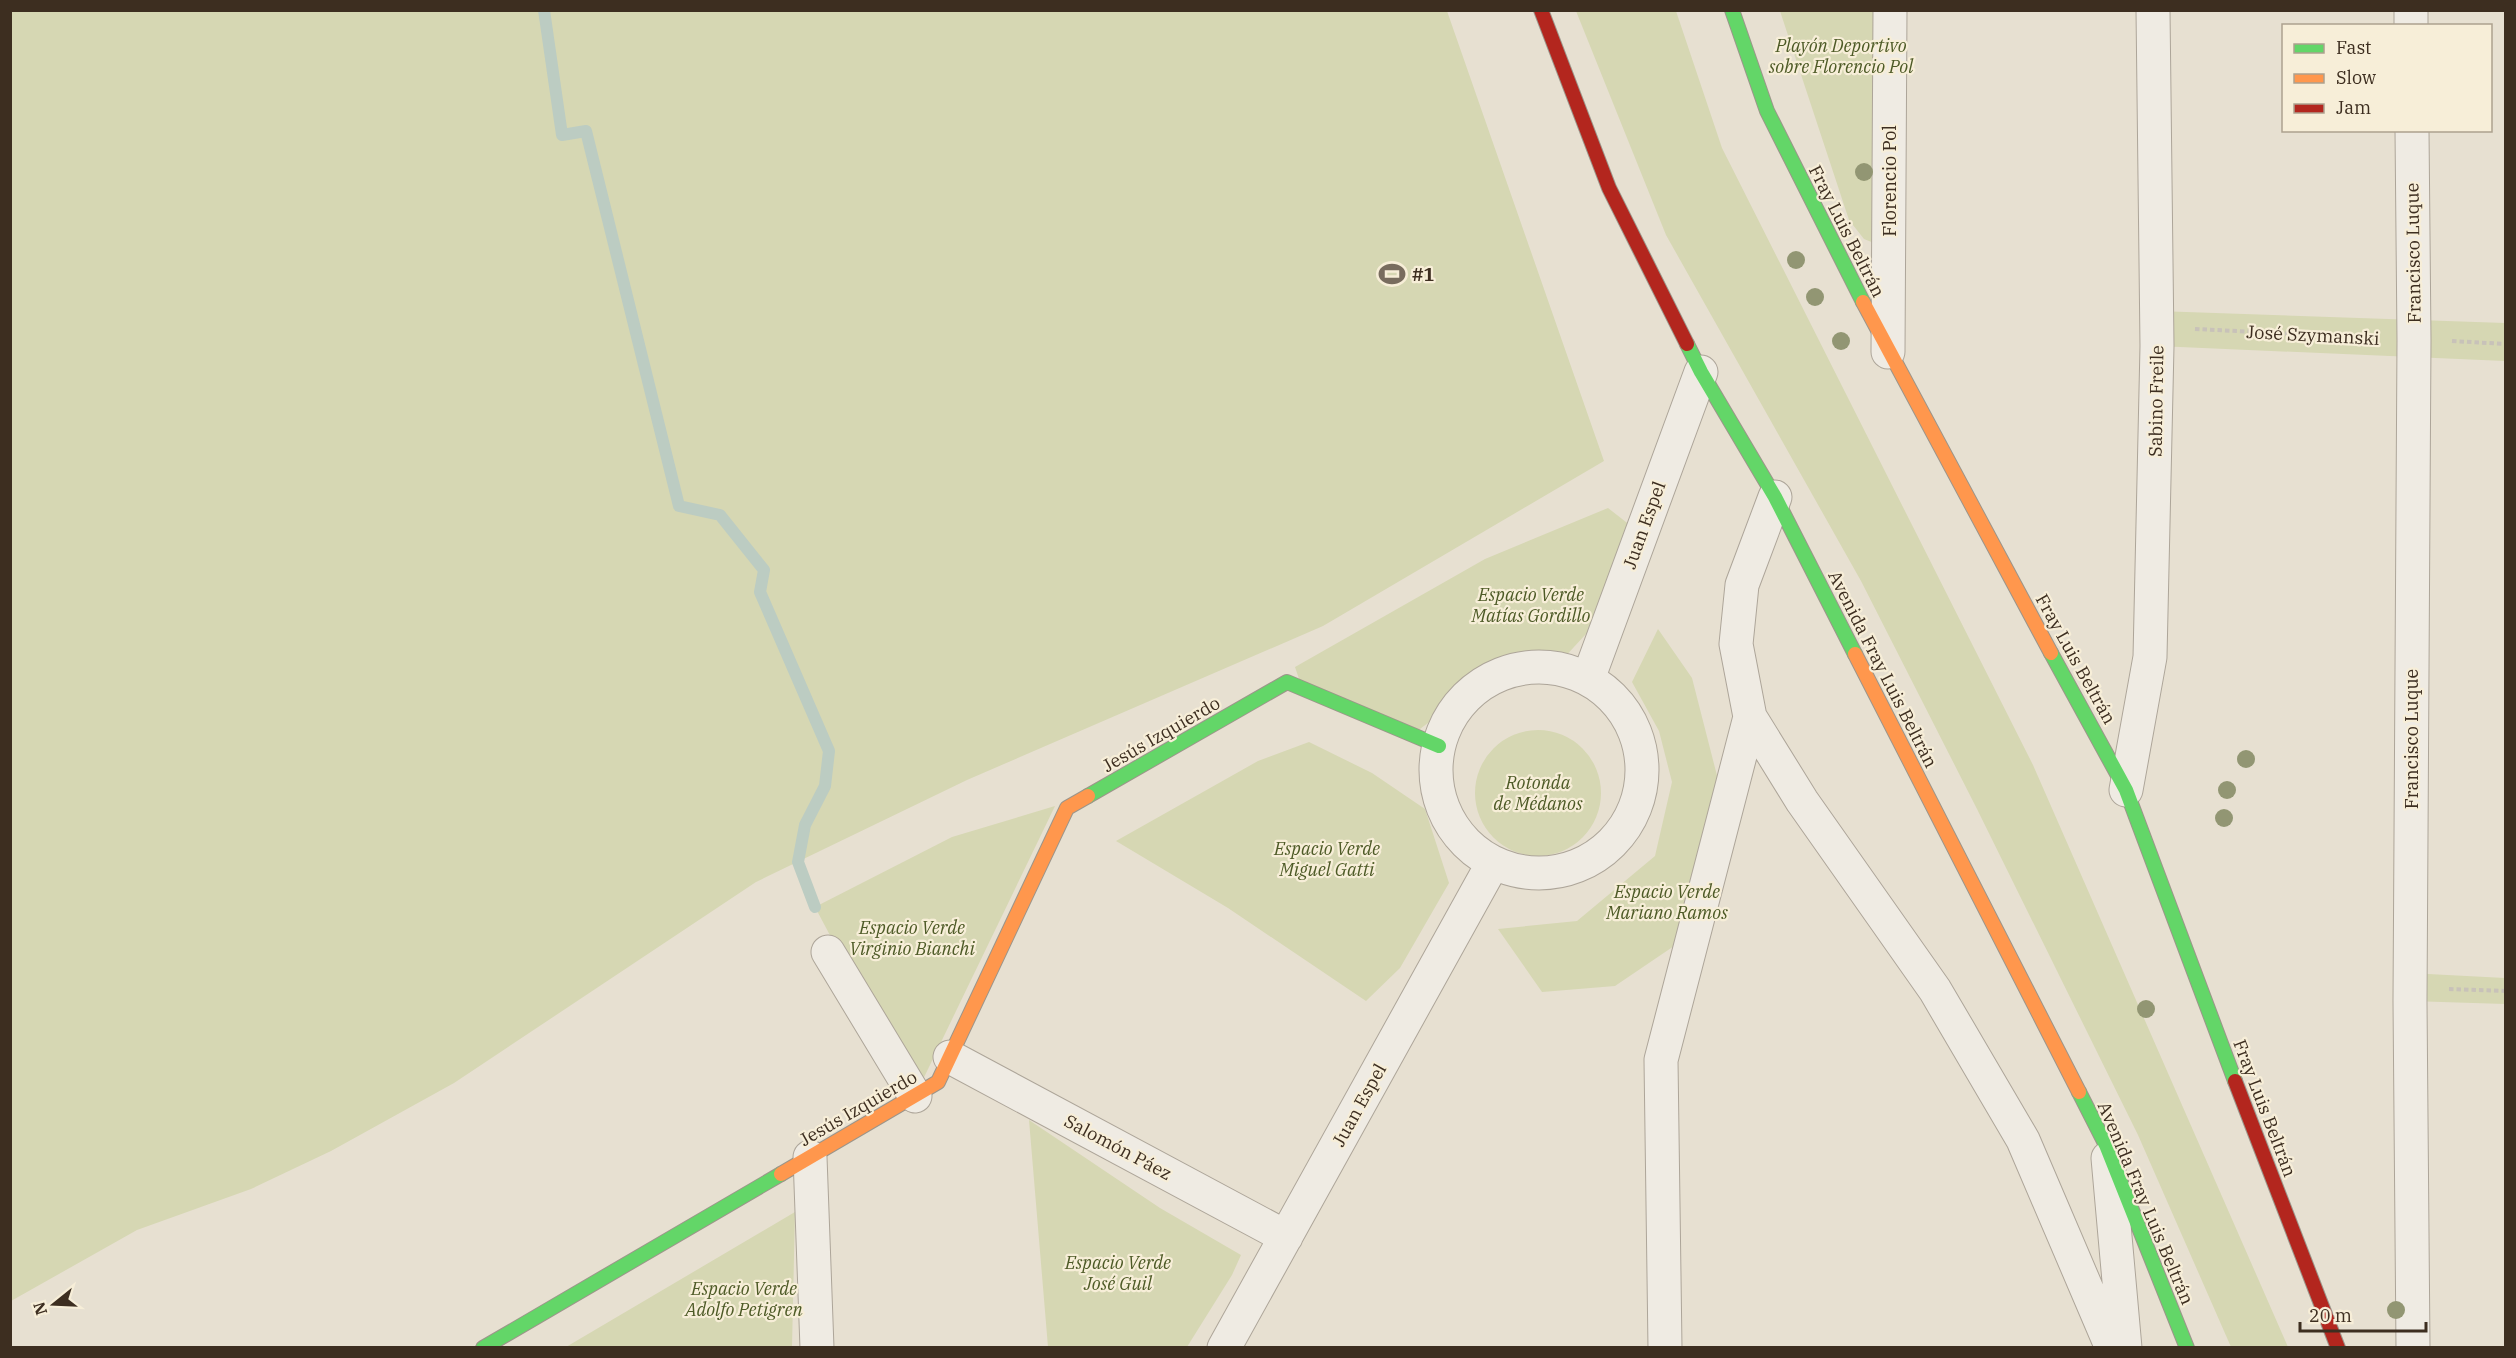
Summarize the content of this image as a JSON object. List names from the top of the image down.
{
  "streets": {
    "street": [
      "Florencio Pol",
      "Fray Luis Beltrán",
      "Francisco Luque",
      "Sabino Freile",
      "Juan Espel",
      "Avenida Fray Luis Beltrán",
      "Jesús Izquierdo",
      "Salomón Páez"
    ],
    "path": ["José Szymanski"]
  },
  "crossings": [
    ["Florencio Pol", "Fray Luis Beltrán"],
    ["Fray Luis Beltrán", "Sabino Freile"],
    ["Francisco Luque", "José Szymanski"],
    ["José Szymanski", "Sabino Freile"],
    ["Juan Espel", "Avenida Fray Luis Beltrán"],
    ["Juan Espel", "Jesús Izquierdo"],
    ["Juan Espel", "Salomón Páez"],
    ["Jesús Izquierdo", "Salomón Páez"]
  ],
  "parks": [
    "Playón Deportivo sobre Florencio Pol",
    "Espacio Verde Matías Gordillo",
    "Rotonda de Médanos",
    "Espacio Verde Miguel Gatti",
    "Espacio Verde Mariano Ramos",
    "Espacio Verde Virginio Bianchi",
    "Espacio Verde José Guil",
    "Espacio Verde Adolfo Petigren"
  ],
  "places": {
    "sports": ["#1"]
  },
  "legend": ["Fast", "Slow", "Jam"],
  "scale_bar": "20 m",
  "north": "left"
}
